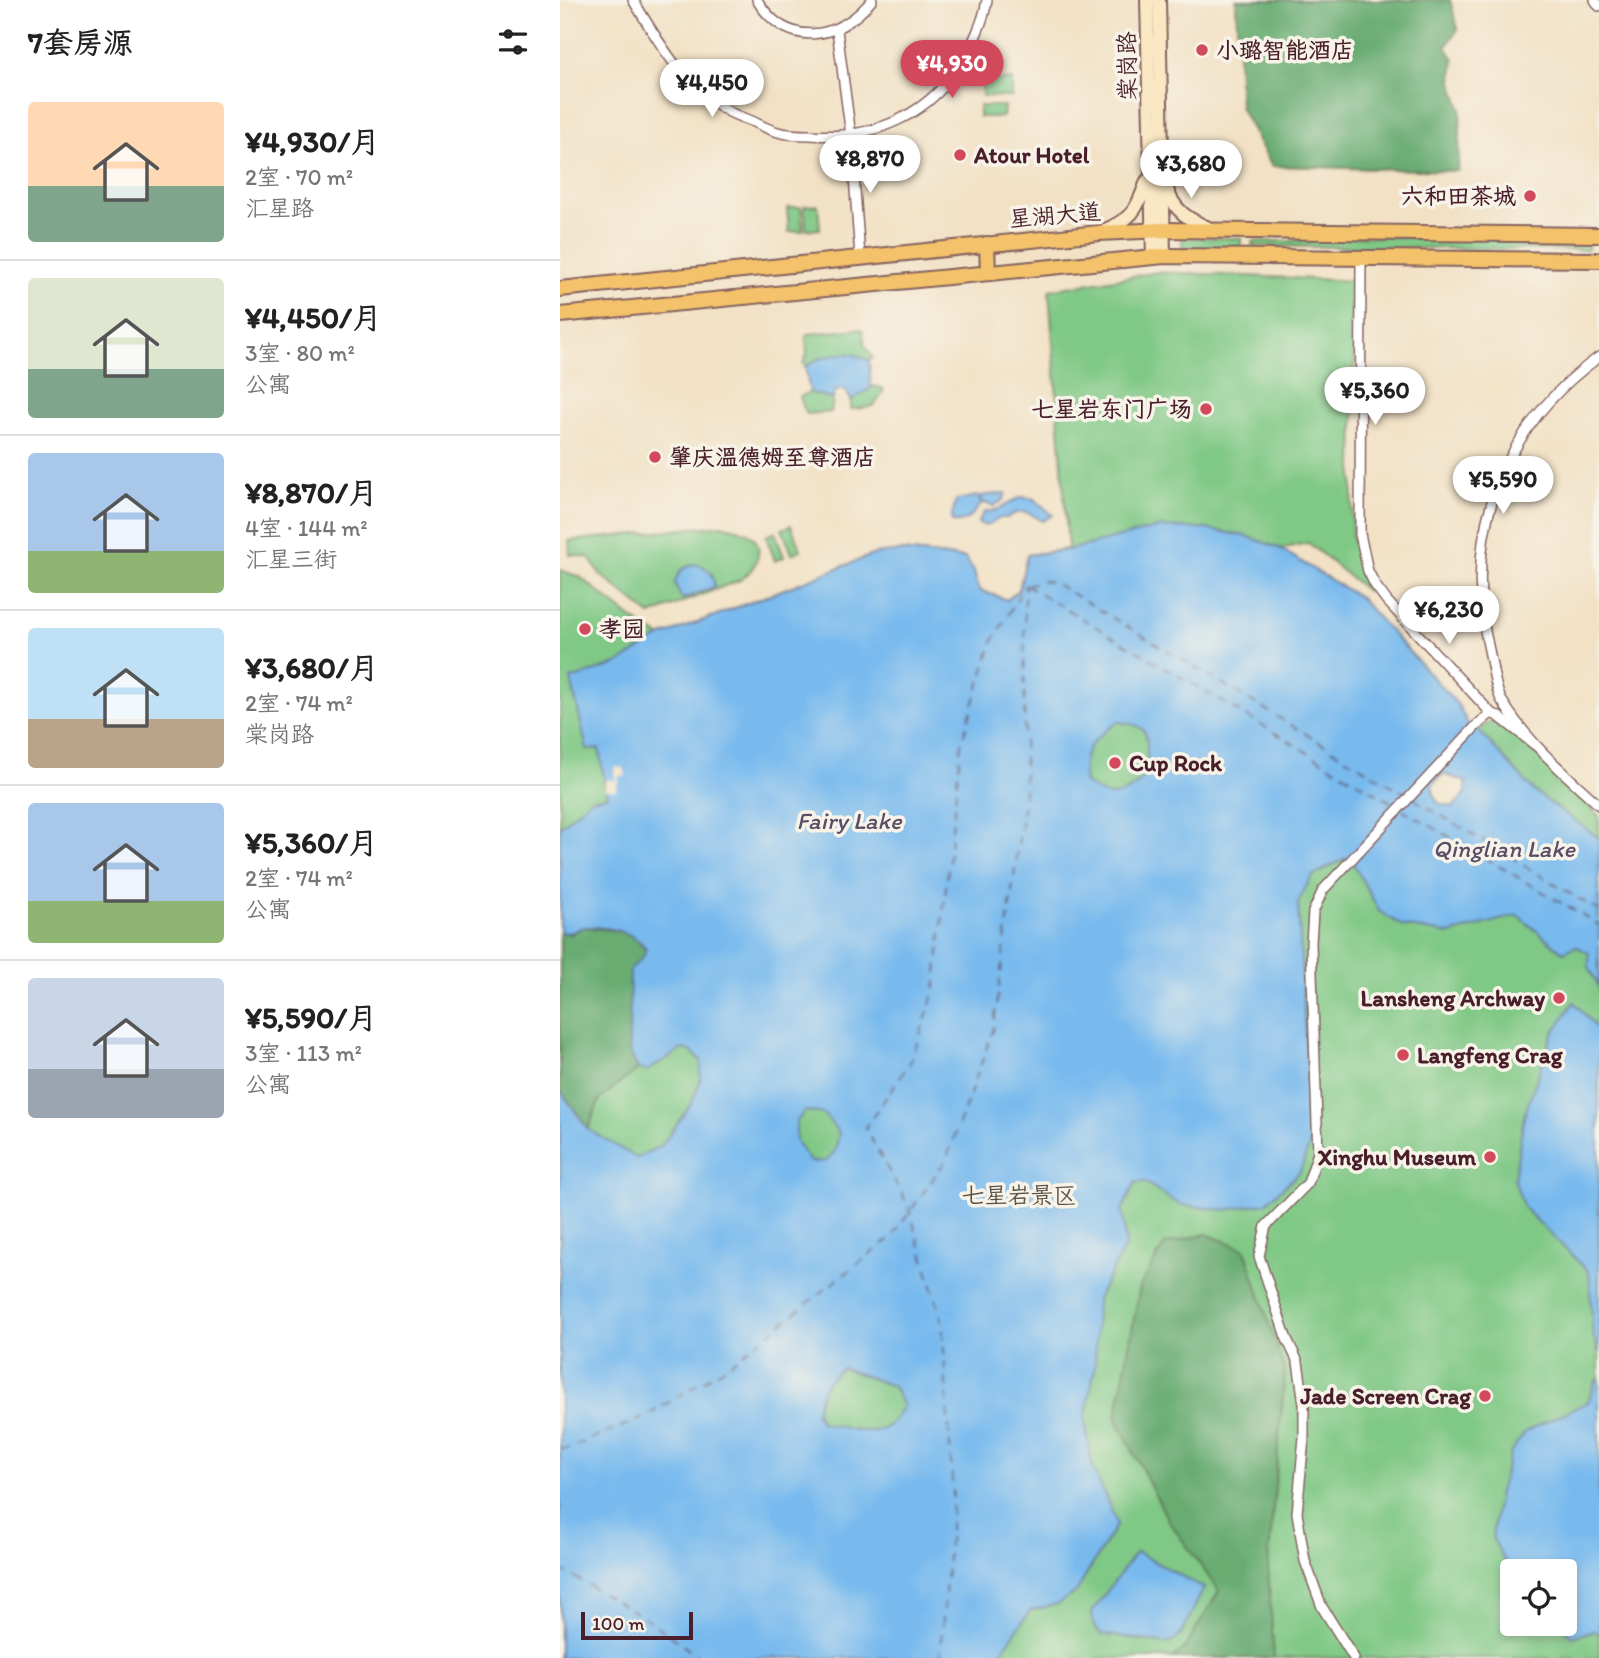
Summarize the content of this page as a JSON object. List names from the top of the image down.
{
  "streets": {
    "main road": ["棠岗路", "星湖大道"]
  },
  "crossings": [
    ["棠岗路", "星湖大道"]
  ],
  "water": ["Fairy Lake", "Qinglian Lake"],
  "parks": ["七星岩景区"],
  "places": [
    "小璐智能酒店",
    "Atour Hotel",
    "六和田茶城",
    "七星岩东门广场",
    "肇庆温德姆至尊酒店",
    "孝园",
    "Cup Rock",
    "Lansheng Archway",
    "Langfeng Crag",
    "Xinghu Museum",
    "Jade Screen Crag"
  ],
  "scale_bar": "100 m",
  "page": {
    "heading": "7套房源",
    "price": [
      "¥4,930",
      "¥4,450",
      "¥8,870",
      "¥3,680",
      "¥5,360",
      "¥5,590",
      "¥6,230"
    ],
    "list": [
      {
        "name": "¥4,930/月",
        "note": "2室 · 70 m² · 汇星路"
      },
      {
        "name": "¥4,450/月",
        "note": "3室 · 80 m² · 公寓"
      },
      {
        "name": "¥8,870/月",
        "note": "4室 · 144 m² · 汇星三街"
      },
      {
        "name": "¥3,680/月",
        "note": "2室 · 74 m² · 棠岗路"
      },
      {
        "name": "¥5,360/月",
        "note": "2室 · 74 m² · 公寓"
      },
      {
        "name": "¥5,590/月",
        "note": "3室 · 113 m² · 公寓"
      }
    ],
    "scale": "100 m"
  }
}
